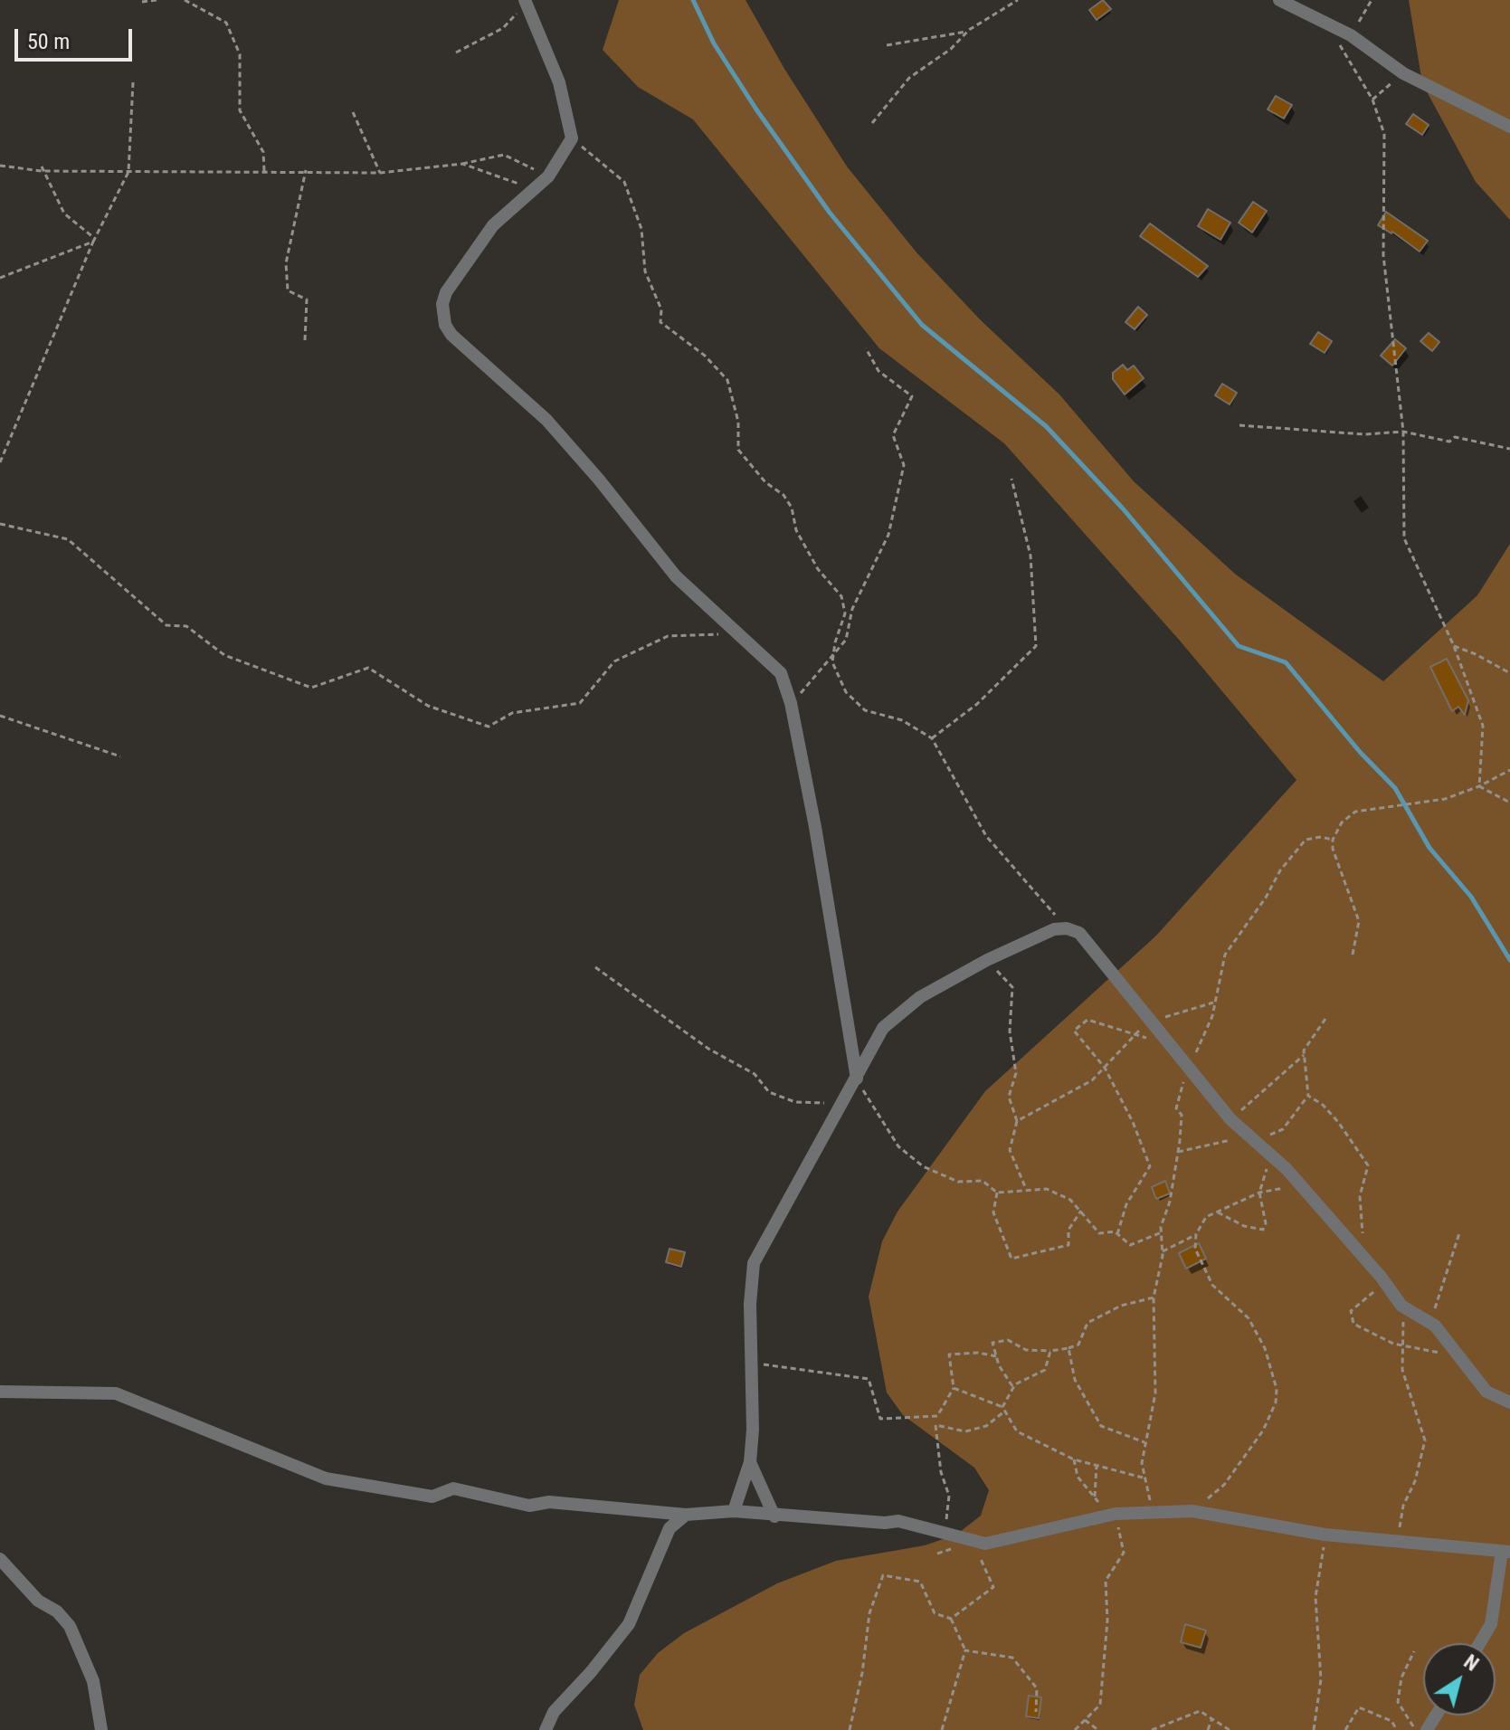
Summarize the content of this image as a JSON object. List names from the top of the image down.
{
  "scale_bar": "50 m",
  "north": "top right"
}
